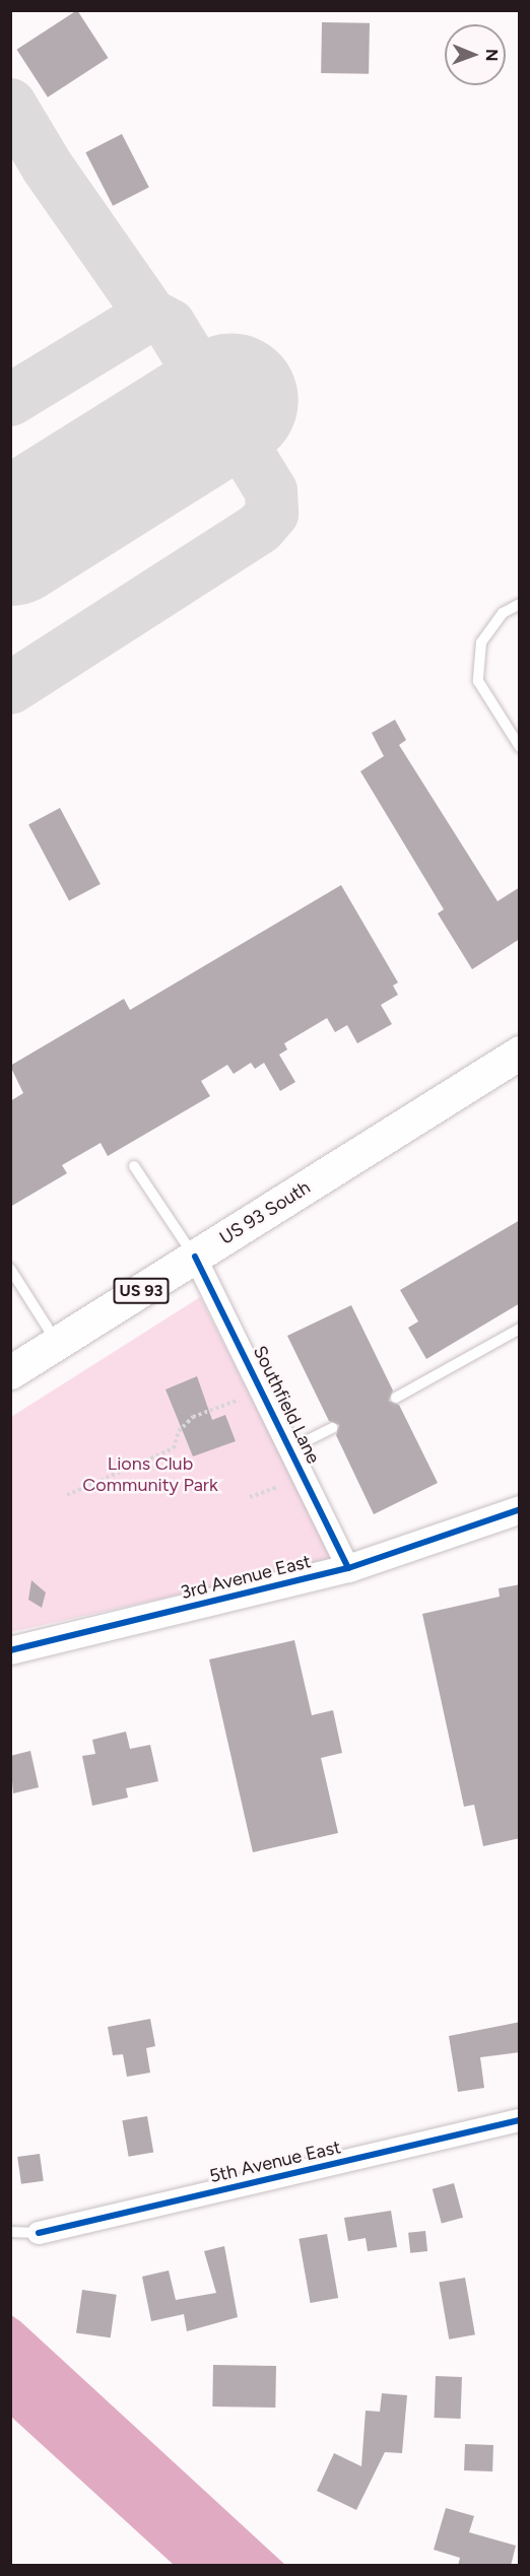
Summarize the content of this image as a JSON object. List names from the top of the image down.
{
  "streets": {
    "main road": ["US 93 South", "US 93"],
    "street": ["Southfield Lane", "3rd Avenue East", "5th Avenue East"]
  },
  "crossings": [
    ["US 93 South", "Southfield Lane"],
    ["Southfield Lane", "3rd Avenue East"]
  ],
  "parks": ["Lions Club Community Park"],
  "north": "right"
}
